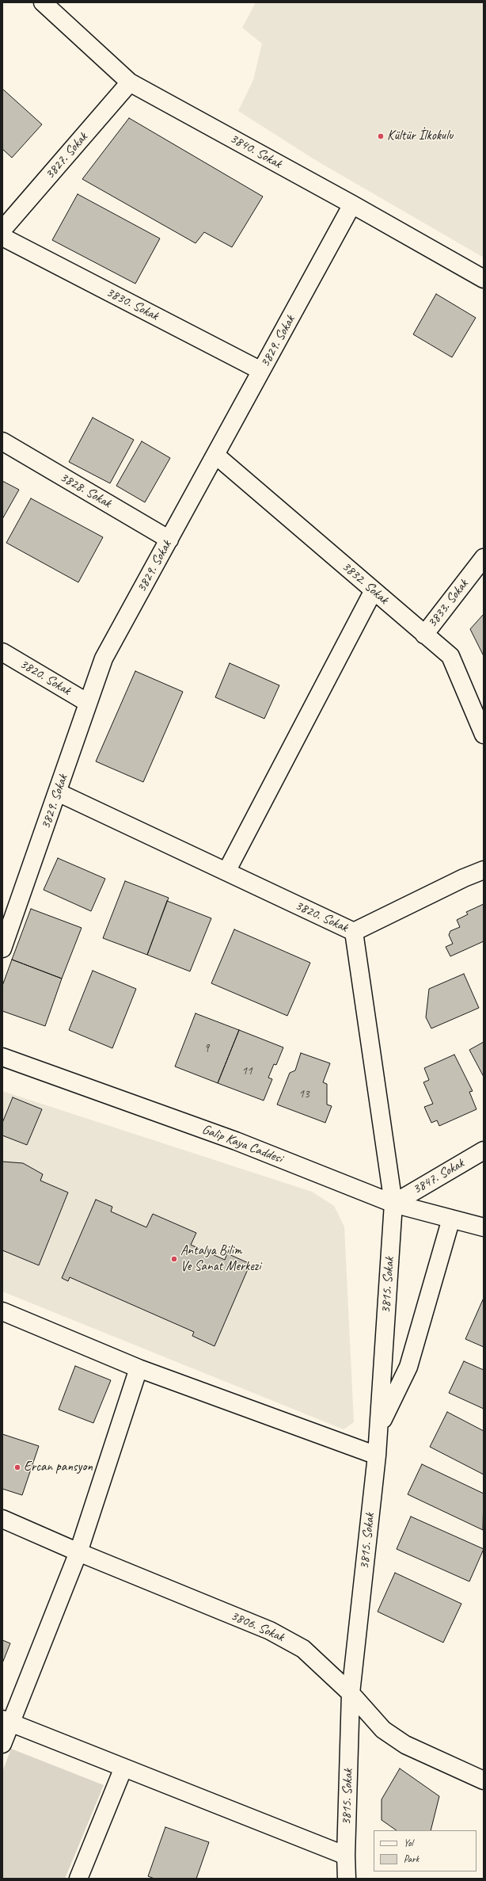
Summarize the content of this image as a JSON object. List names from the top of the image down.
{
  "streets": {
    "street": [
      "3840. Sokak",
      "3827. Sokak",
      "3830. Sokak",
      "3829. Sokak",
      "3828. Sokak",
      "3832. Sokak",
      "3833. Sokak",
      "3820. Sokak",
      "Galip Kaya Caddesi",
      "3847. Sokak",
      "3815. Sokak",
      "3806. Sokak"
    ]
  },
  "crossings": [
    ["3840. Sokak", "3827. Sokak"],
    ["3840. Sokak", "3829. Sokak"],
    ["3830. Sokak", "3829. Sokak"],
    ["3829. Sokak", "3828. Sokak"],
    ["3829. Sokak", "3832. Sokak"],
    ["3829. Sokak", "3820. Sokak"],
    ["3832. Sokak", "3833. Sokak"],
    ["3820. Sokak", "Galip Kaya Caddesi"],
    ["3820. Sokak", "3847. Sokak"],
    ["3820. Sokak", "3815. Sokak"],
    ["Galip Kaya Caddesi", "3847. Sokak"],
    ["Galip Kaya Caddesi", "3815. Sokak"],
    ["3847. Sokak", "3815. Sokak"],
    ["3815. Sokak", "3806. Sokak"]
  ],
  "places": ["Kültür İlkokulu", "Antalya Bilim Ve Sanat Merkezi", "Ercan pansyon"],
  "house_numbers": ["9", "11", "13"],
  "legend": ["Yol", "Park"]
}
